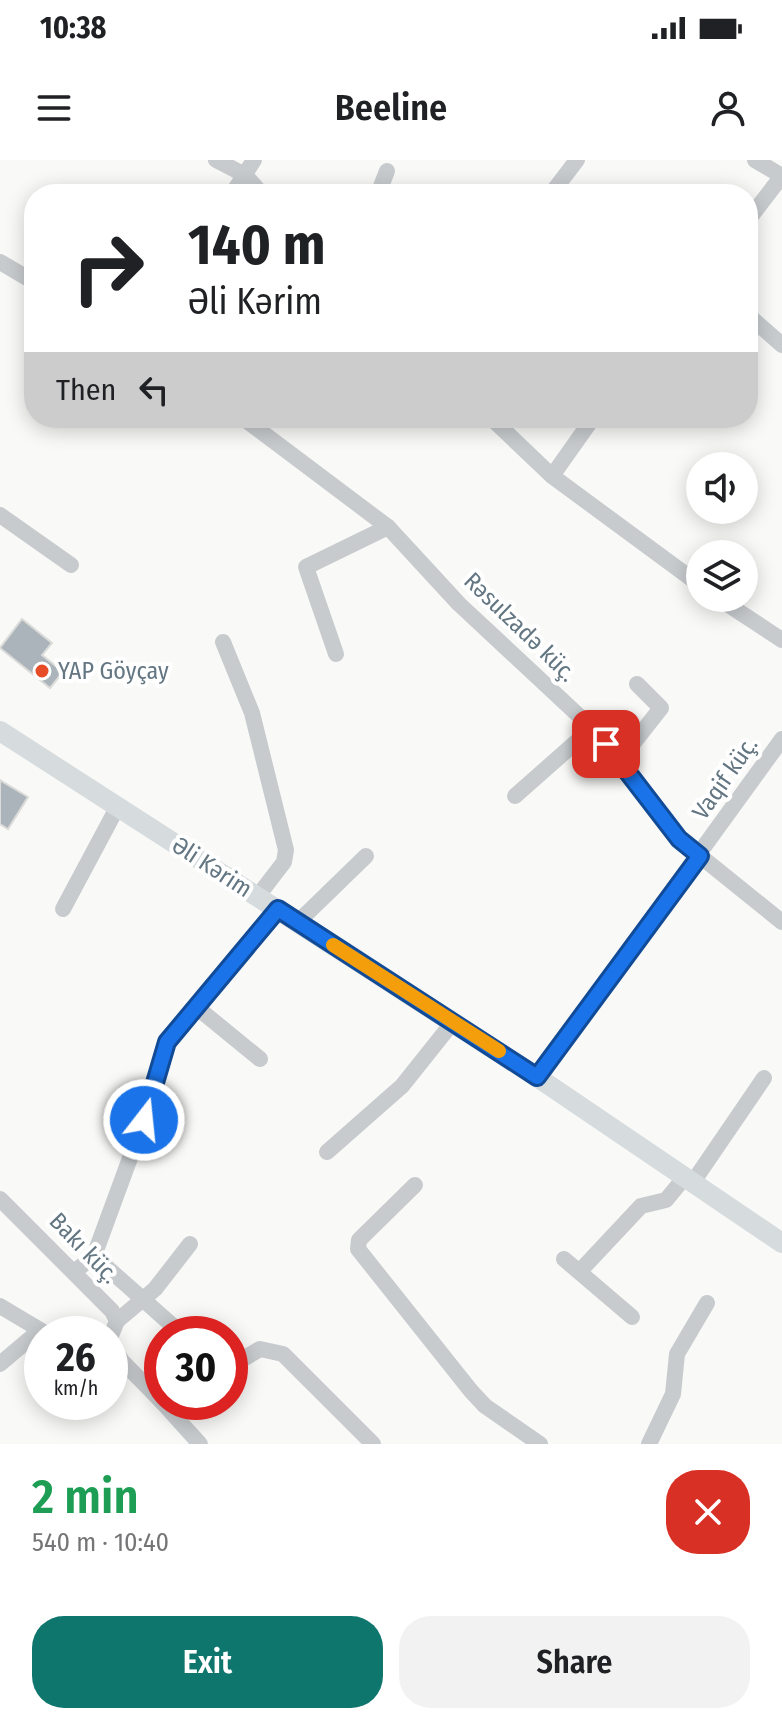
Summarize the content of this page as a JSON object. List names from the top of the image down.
{
  "streets": {
    "main road": ["Əli Kərim"],
    "street": ["Rəsulzadə küç.", "Vaqif küç.", "Bakı küç."]
  },
  "crossings": [
    ["Rəsulzadə küç.", "Vaqif küç."],
    ["Vaqif küç.", "Əli Kərim"]
  ],
  "places": ["YAP Göyçay"],
  "page": {
    "status": "10:38",
    "header": "Beeline",
    "turn": ["140 m", "Əli Kərim"],
    "then": "Then",
    "speed": "26 km/h",
    "limit": "30",
    "heading": ["2 min", "540 m · 10:40"],
    "buttons": ["Exit", "Share"]
  }
}
